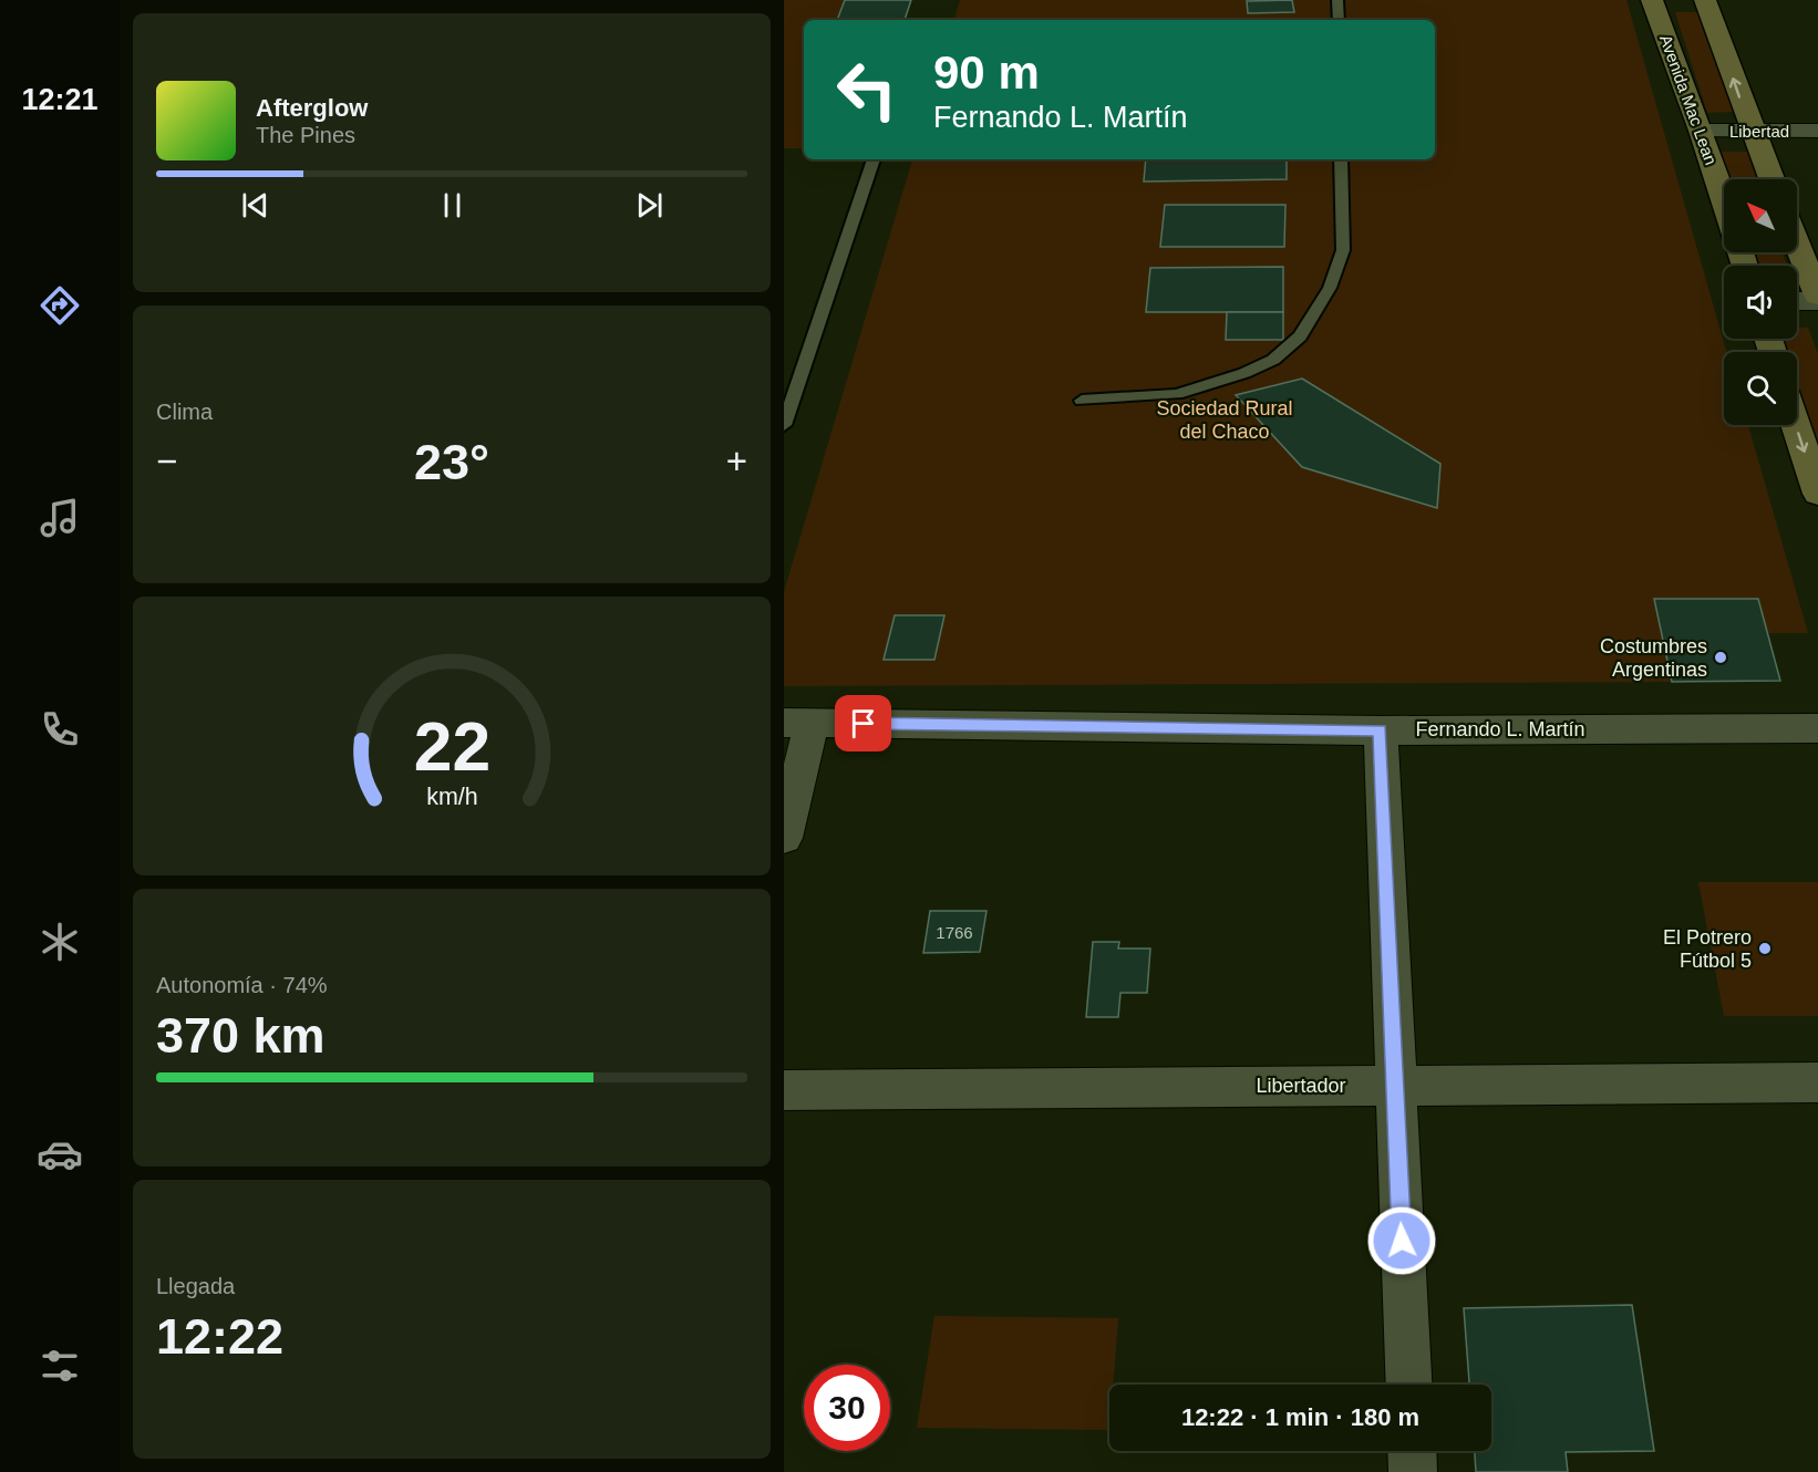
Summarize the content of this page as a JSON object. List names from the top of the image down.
{
  "streets": {
    "main road": ["Avenida Mac Lean"],
    "street": ["Libertad", "Fernando L. Martín", "Libertador"]
  },
  "crossings": [
    ["Avenida Mac Lean", "Libertad"]
  ],
  "parks": ["Sociedad Rural del Chaco"],
  "places": ["Costumbres Argentinas", "El Potrero Fútbol 5"],
  "house_numbers": ["1766"],
  "north": "top left",
  "page": {
    "tabs": "12:21",
    "turn": ["90 m", "Fernando L. Martín"],
    "song": ["Afterglow", "The Pines"],
    "tile": [
      "Clima",
      ["Autonomía · 74%", "370 km"],
      ["Llegada", "12:22"]
    ],
    "heat": ["−", "23°", "+"],
    "limit": "30",
    "trip": "12:22 · 1 min · 180 m",
    "gauge": ["22", "km/h"]
  }
}
